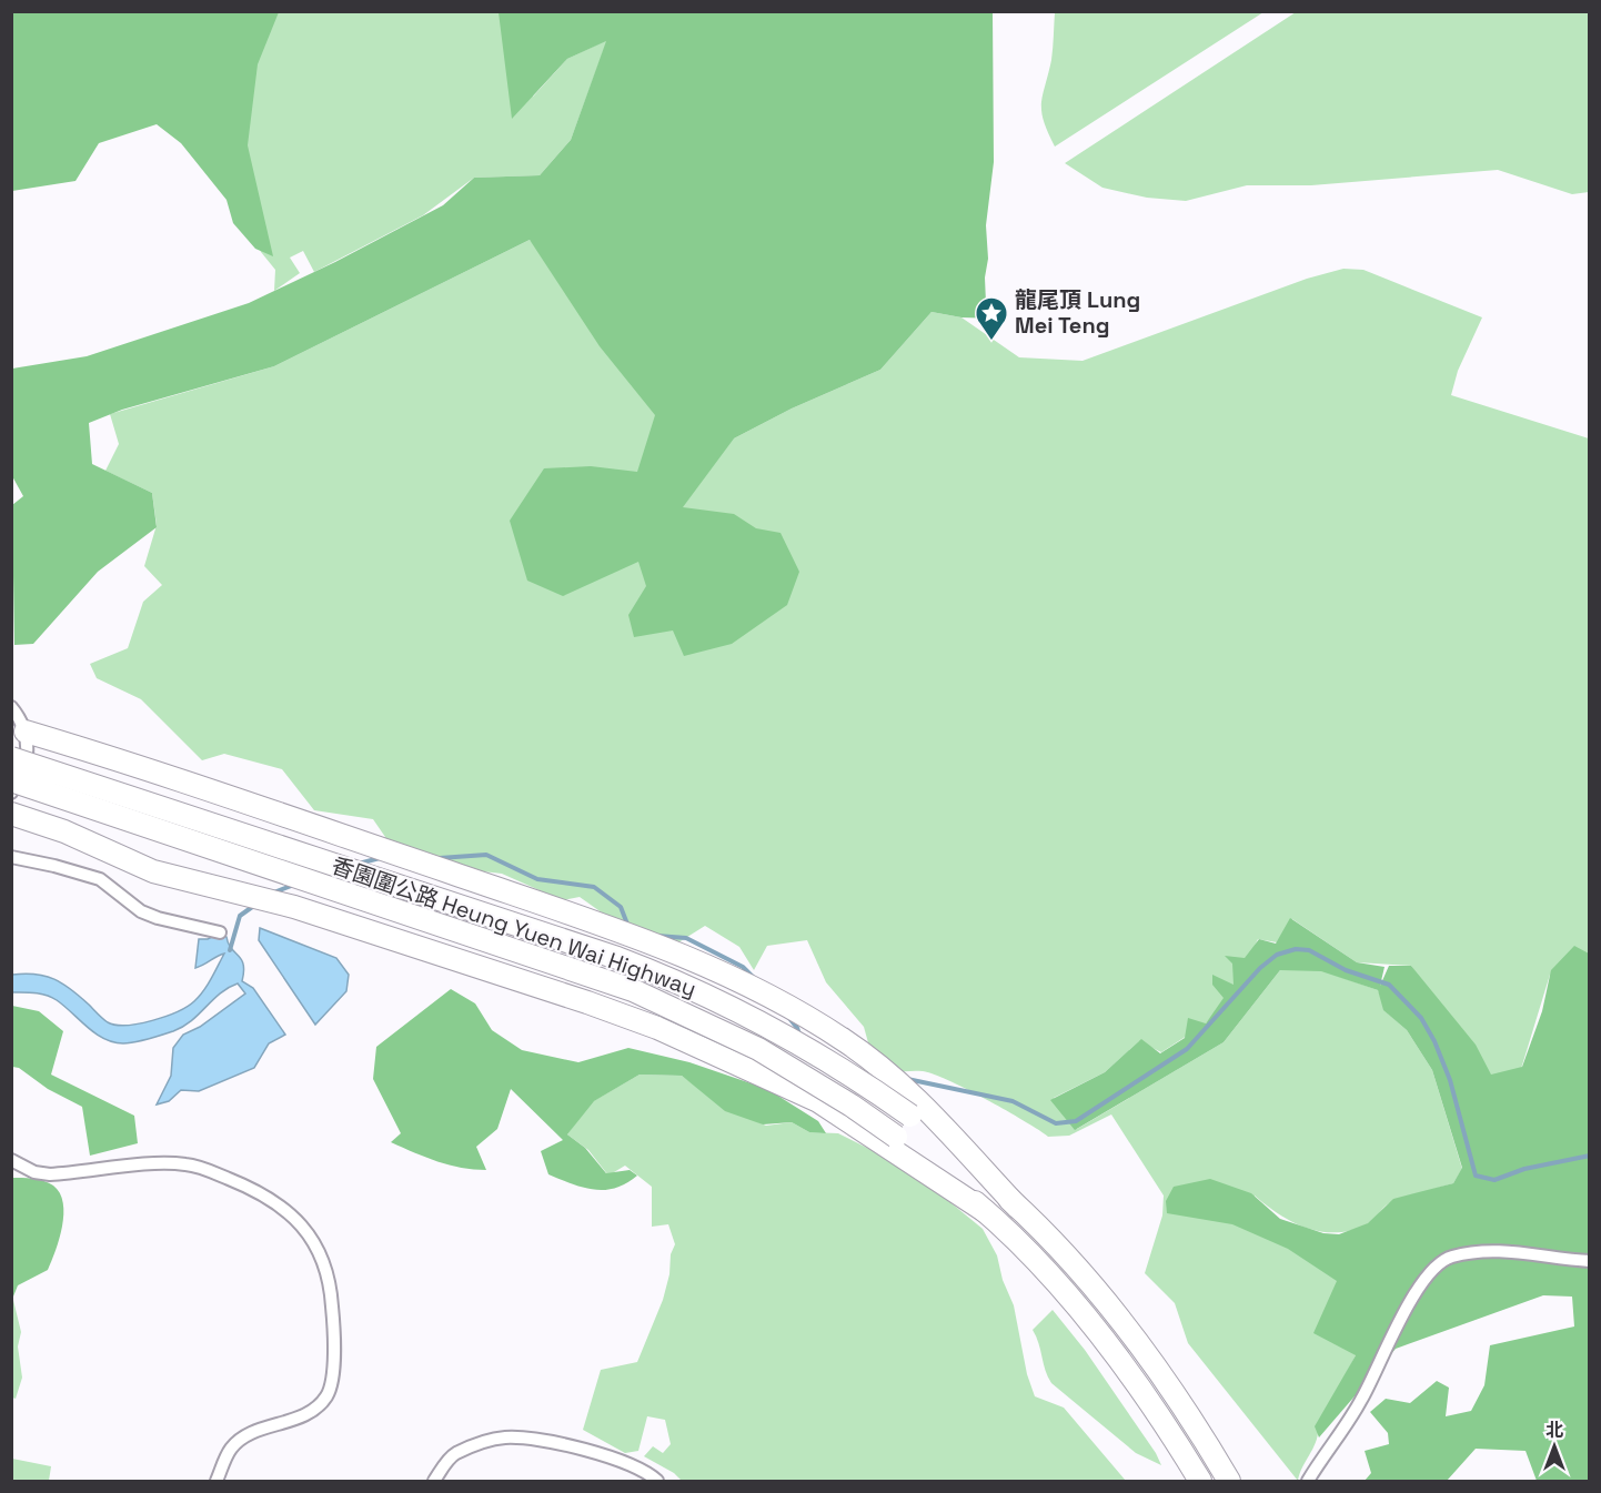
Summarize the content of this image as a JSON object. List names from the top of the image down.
{
  "streets": {
    "highway": ["香園圍公路 Heung Yuen Wai Highway"]
  },
  "places": {
    "place": ["龍尾頂 Lung Mei Teng"]
  },
  "north": "top"
}
